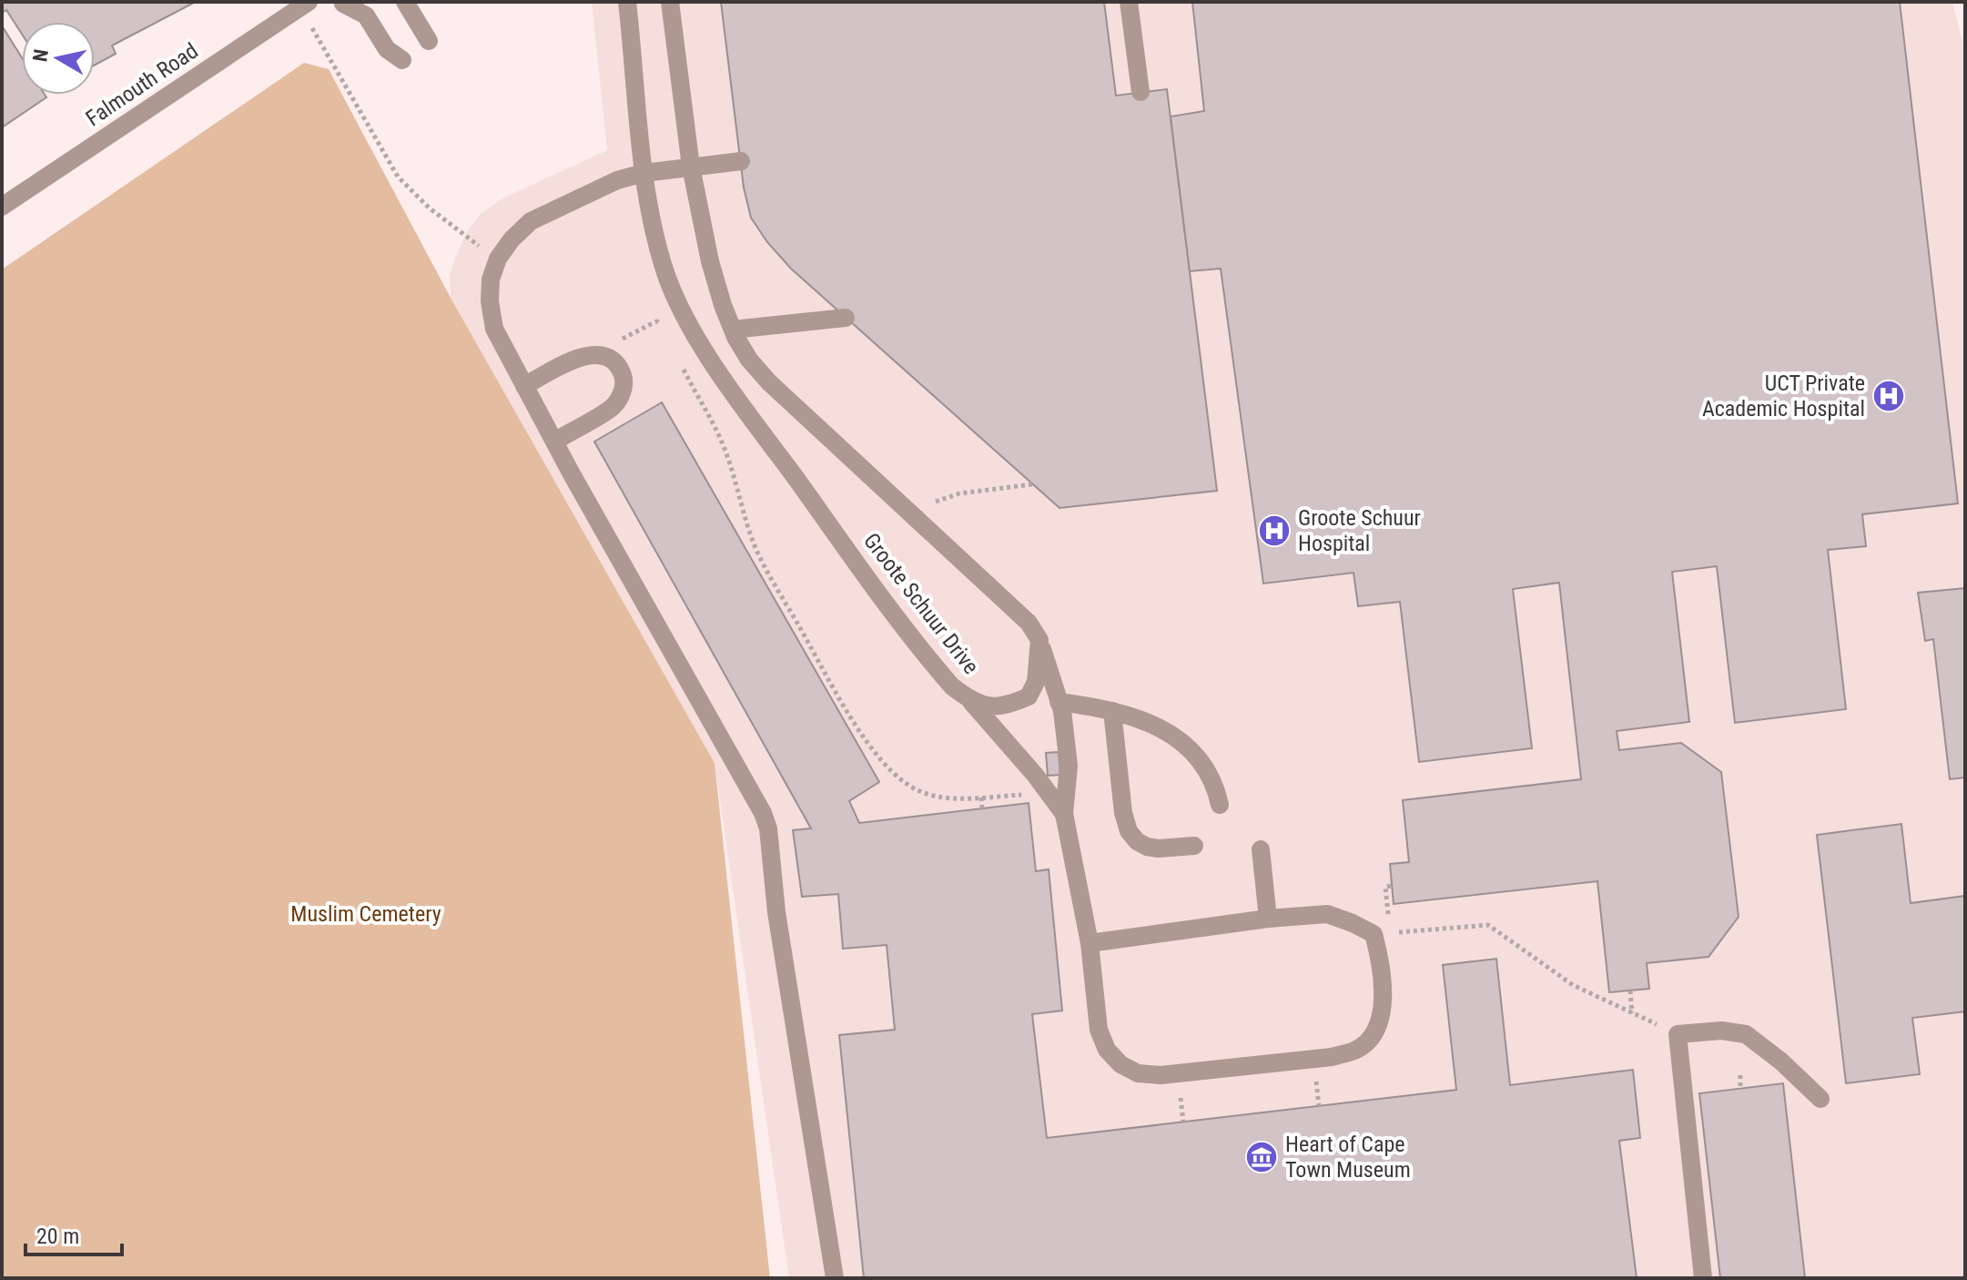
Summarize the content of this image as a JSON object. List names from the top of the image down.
{
  "streets": {
    "street": ["Falmouth Road", "Groote Schuur Drive"]
  },
  "parks": ["Muslim Cemetery"],
  "places": {
    "hospital": ["UCT Private Academic Hospital", "Groote Schuur Hospital"],
    "museum": ["Heart of Cape Town Museum"]
  },
  "scale_bar": "20 m",
  "north": "left"
}
